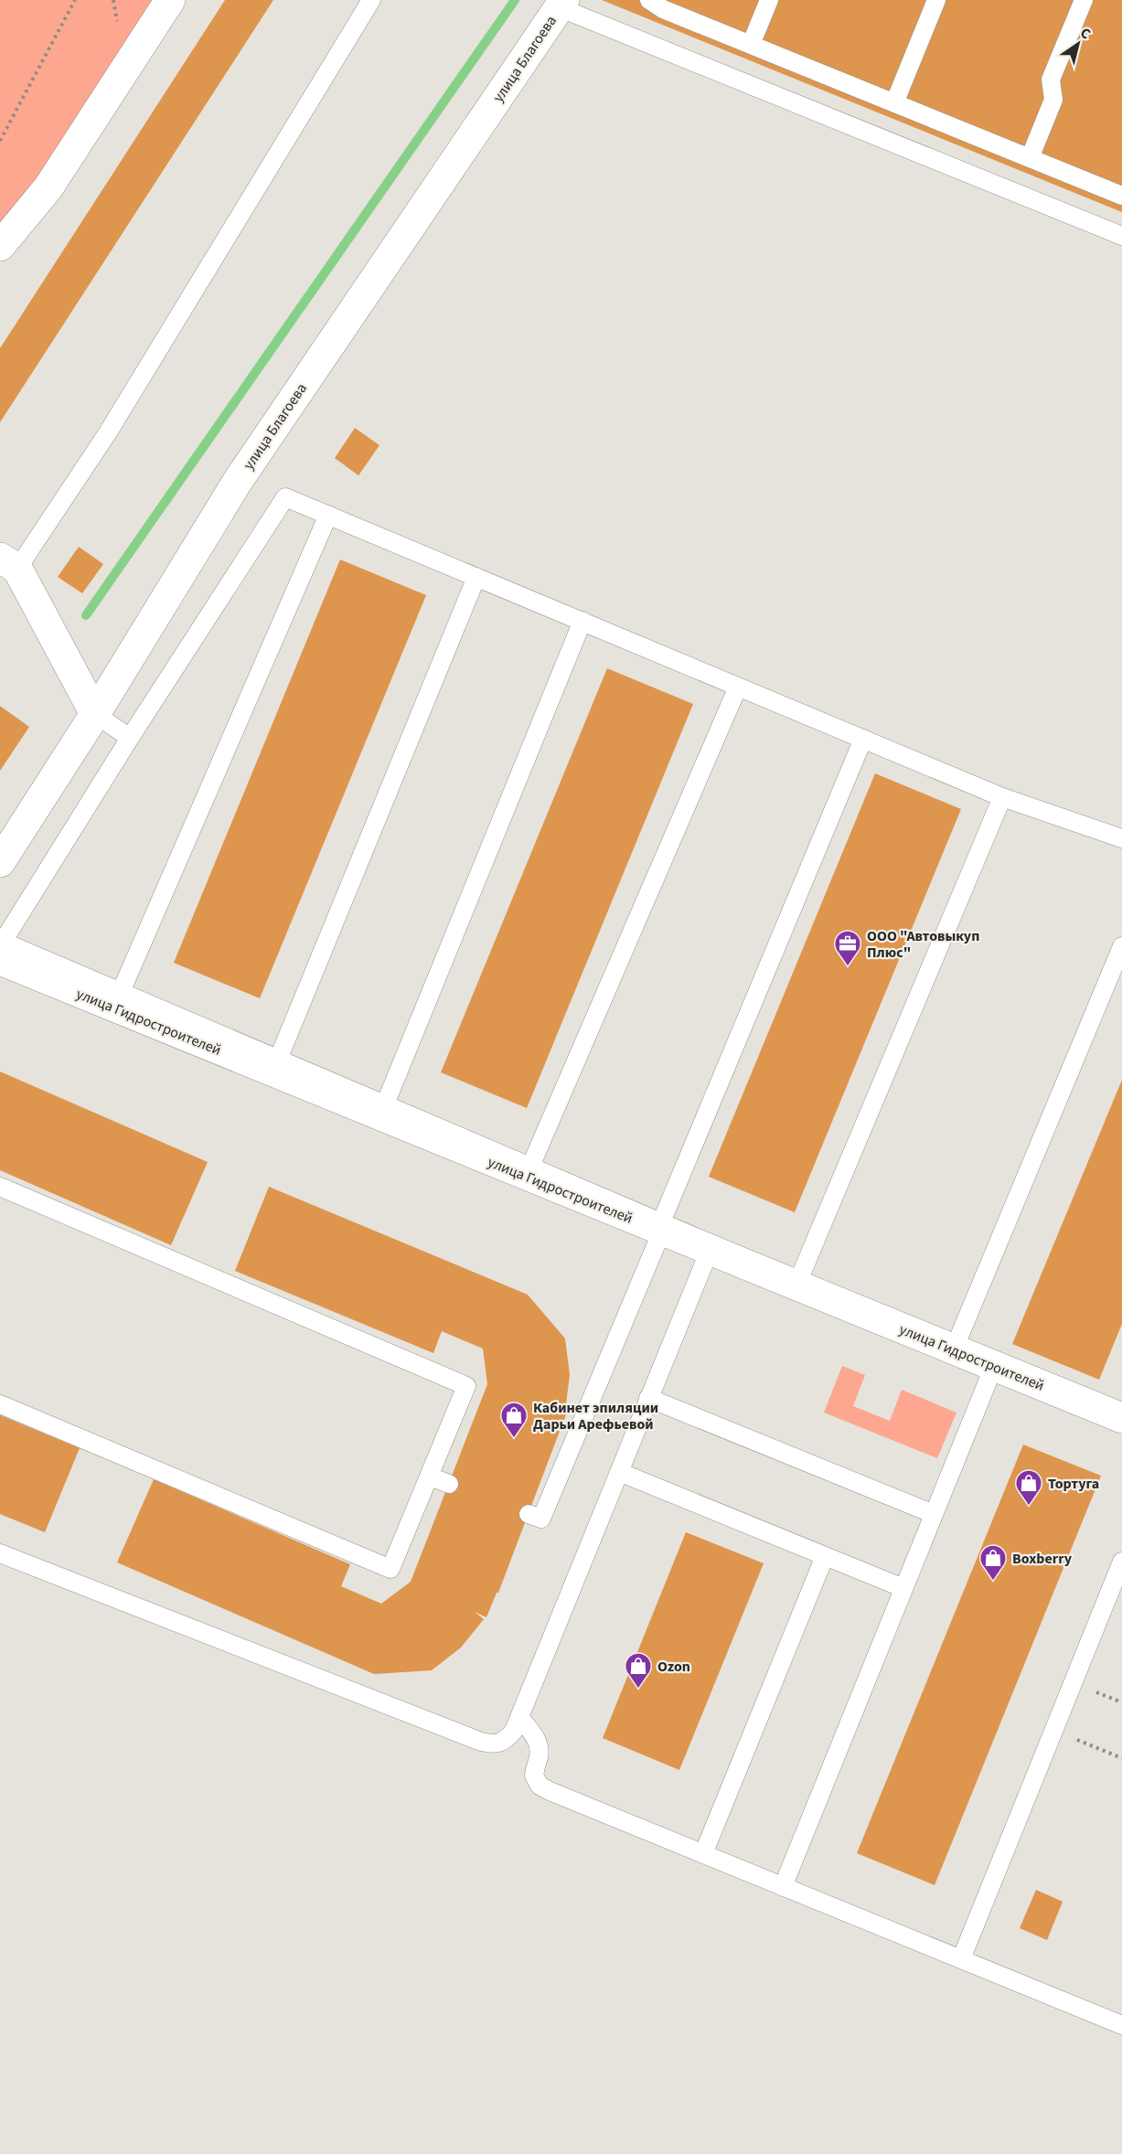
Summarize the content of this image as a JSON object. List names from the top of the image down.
{
  "streets": {
    "street": ["улица Благоева", "улица Гидростроителей"]
  },
  "places": {
    "office": ["ООО \"Автовыкуп Плюс\""],
    "shop": [
      "Кабинет эпиляции Дарьи Арефьевой",
      "Тортуга",
      "Boxberry",
      "Ozon"
    ]
  },
  "north": "top right"
}
